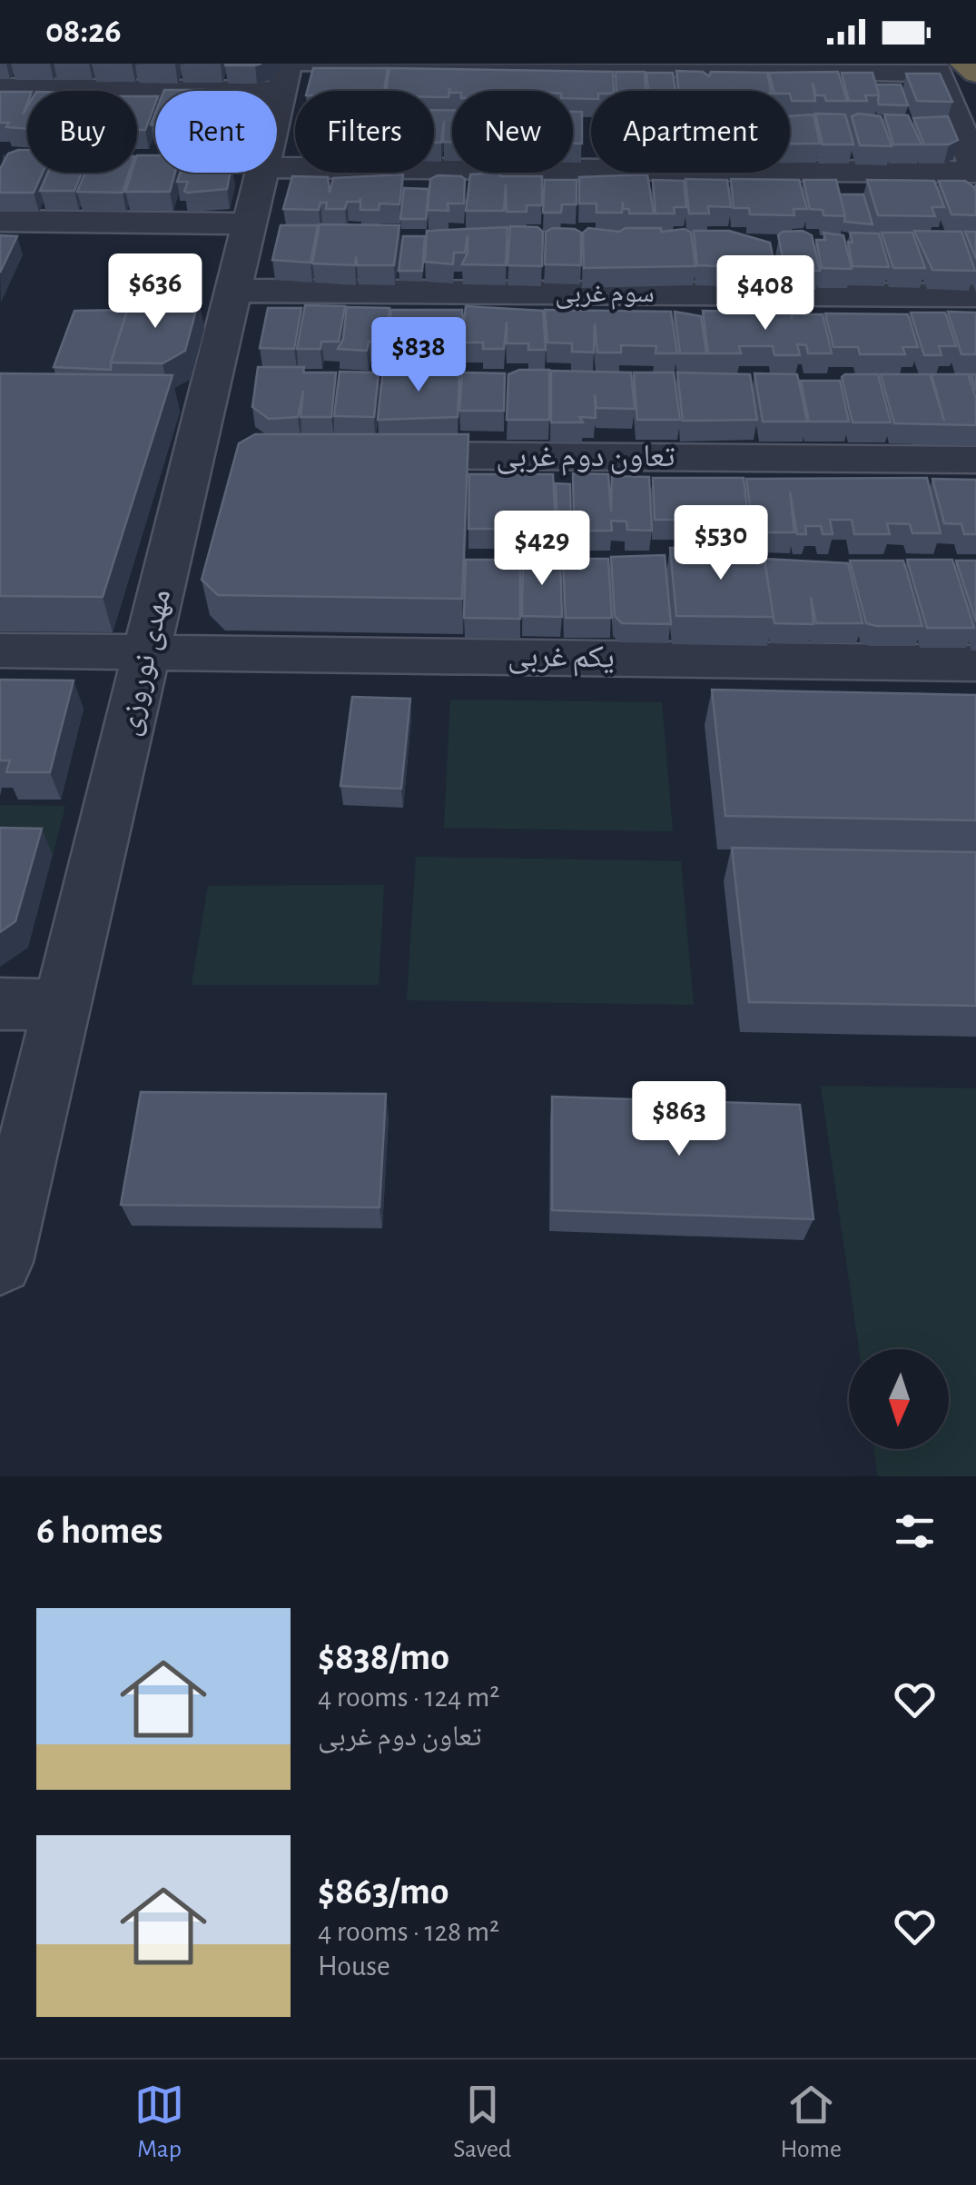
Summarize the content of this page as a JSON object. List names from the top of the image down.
{
  "streets": {
    "street": [
      "سوم غربی",
      "تعاون دوم غربی",
      "یکم غربی",
      "مهدی نوروزی"
    ]
  },
  "crossings": [
    ["سوم غربی", "مهدی نوروزی"],
    ["یکم غربی", "مهدی نوروزی"]
  ],
  "north": "bottom",
  "page": {
    "status": "08:26",
    "chip": [
      "Buy",
      "Rent",
      "Filters",
      "New",
      "Apartment"
    ],
    "price": [
      "$636",
      "$408",
      "$838",
      "$530",
      "$429",
      "$863"
    ],
    "heading": "6 homes",
    "list": [
      {
        "name": "$838/mo",
        "note": "4 rooms · 124 m² · تعاون دوم غربی"
      },
      {
        "name": "$863/mo",
        "note": "4 rooms · 128 m² · House"
      }
    ],
    "tabs": ["Map", "Saved", "Home"]
  }
}
